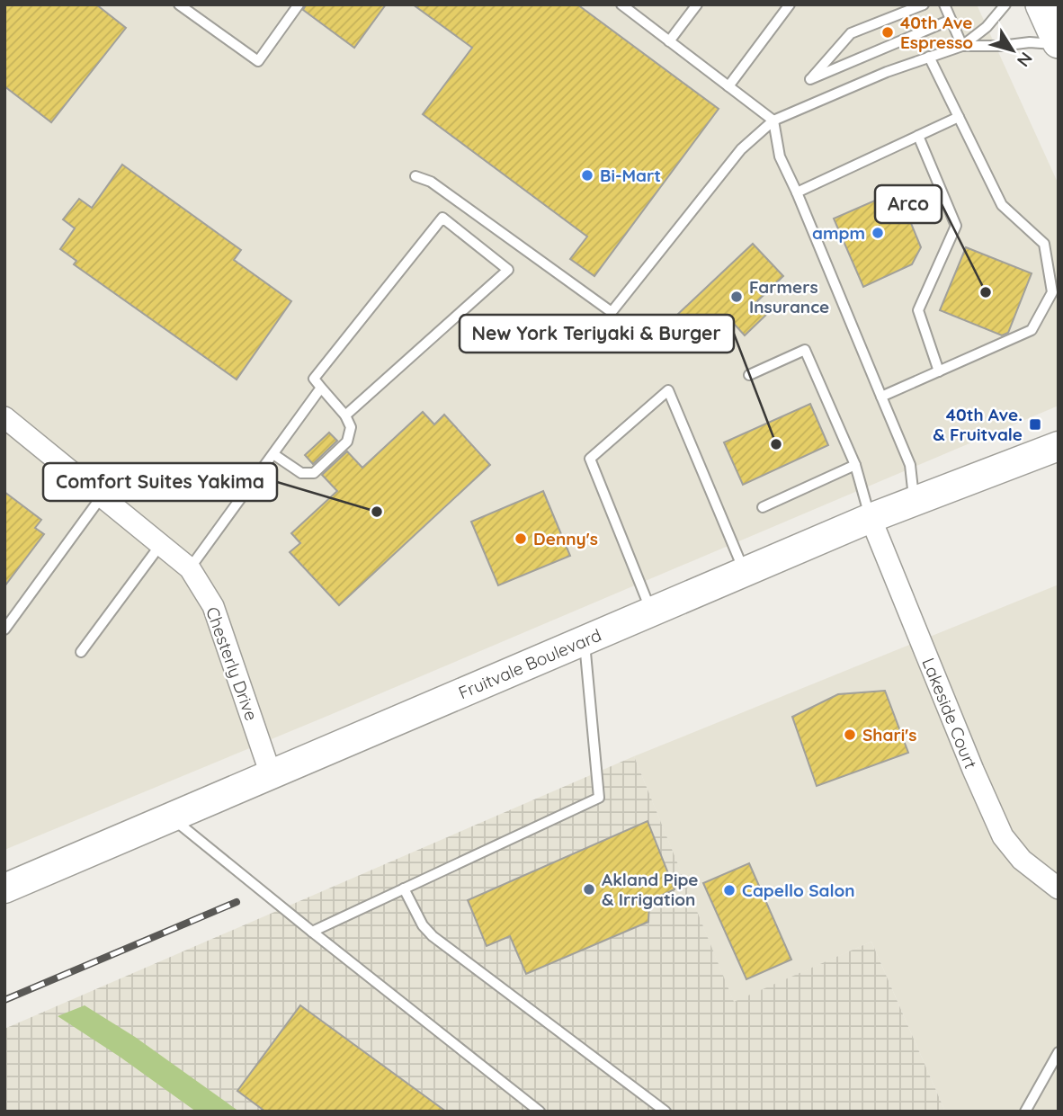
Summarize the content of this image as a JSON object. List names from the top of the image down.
{
  "streets": {
    "main road": ["Fruitvale Boulevard"],
    "street": ["Chesterly Drive", "Lakeside Court"]
  },
  "crossings": [
    ["Chesterly Drive", "Fruitvale Boulevard"],
    ["Fruitvale Boulevard", "Lakeside Court"]
  ],
  "places": {
    "other": [
      "40th Ave Espresso",
      "Bi-Mart",
      "ampm",
      "Arco",
      "Farmers Insurance",
      "New York Teriyaki & Burger",
      "Comfort Suites Yakima",
      "Denny's",
      "Shari's",
      "Akland Pipe & Irrigation",
      "Capello Salon"
    ],
    "transit": ["40th Ave. & Fruitvale"]
  },
  "north": "bottom right"
}
